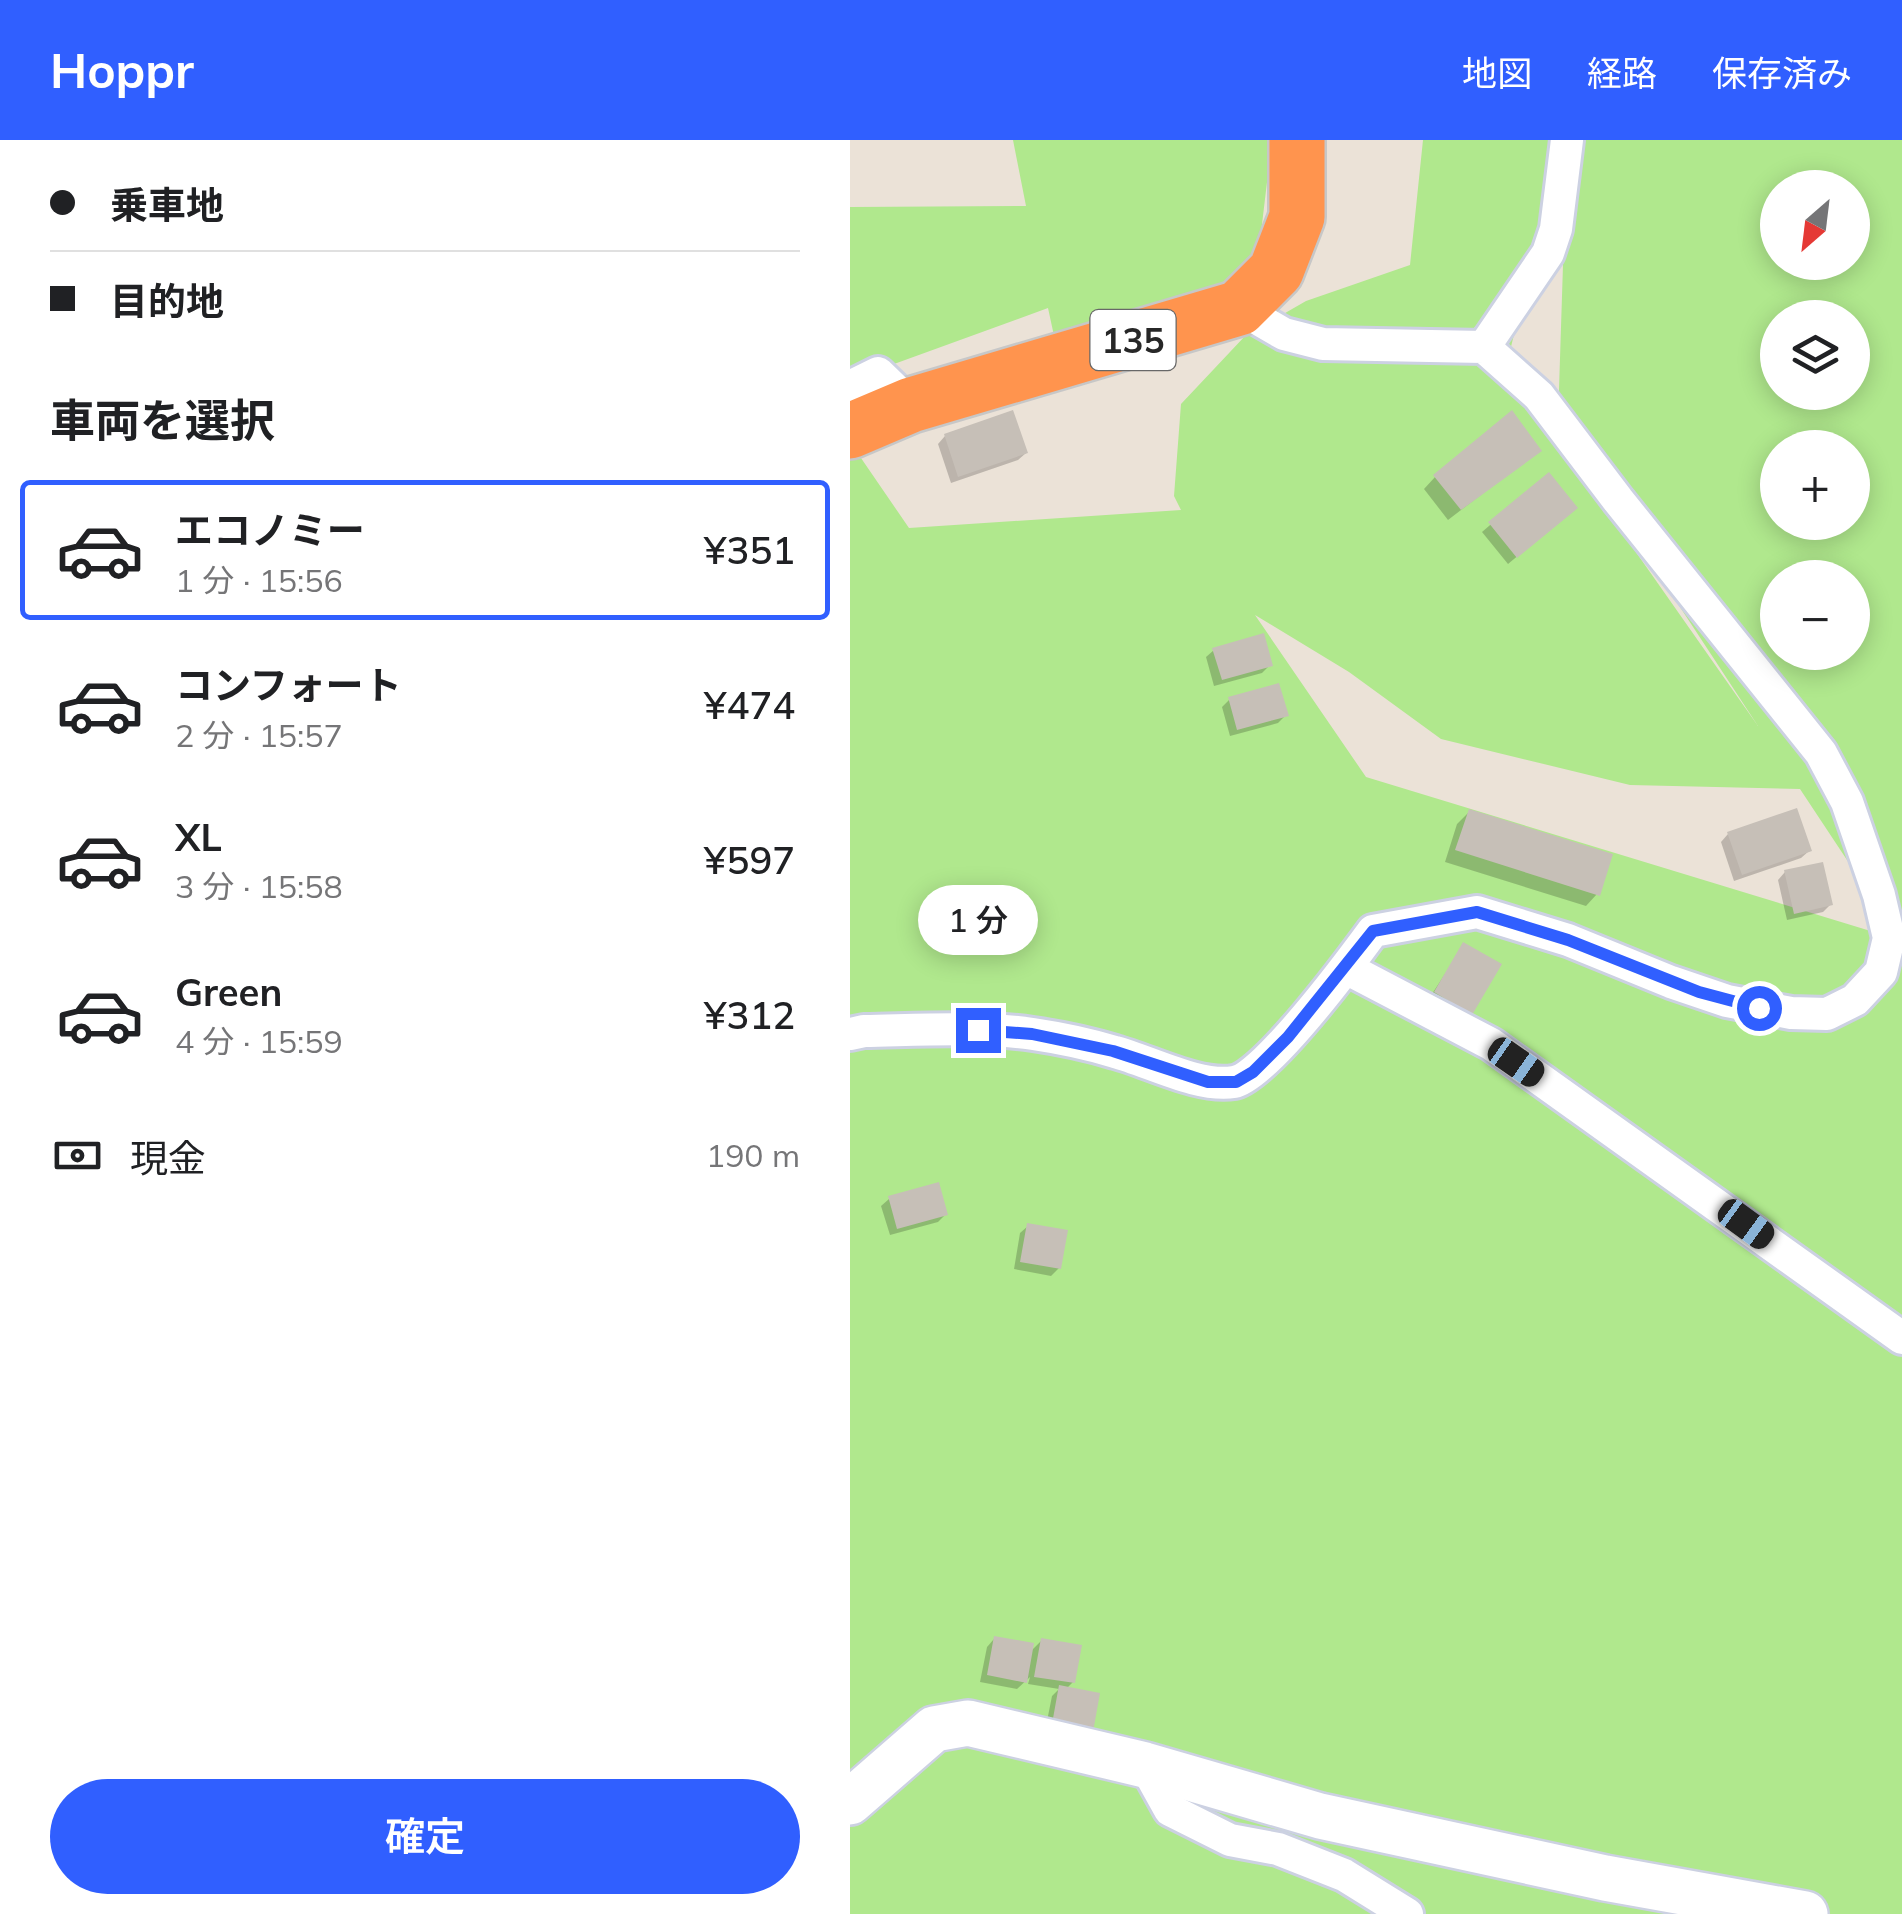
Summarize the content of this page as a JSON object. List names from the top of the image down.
{
  "streets": {
    "highway": ["135"]
  },
  "north": "bottom left",
  "page": {
    "header": "Hoppr",
    "nav": ["地図", "経路", "保存済み"],
    "banner": ["乗車地", "目的地"],
    "map_buttons": ["+", "−"],
    "heading": "車両を選択",
    "list": [
      {
        "name": "エコノミー",
        "note": "1 分 · 15:56",
        "value": "¥351"
      },
      {
        "name": "コンフォート",
        "note": "2 分 · 15:57",
        "value": "¥474"
      },
      {
        "name": "XL",
        "note": "3 分 · 15:58",
        "value": "¥597"
      },
      {
        "name": "Green",
        "note": "4 分 · 15:59",
        "value": "¥312"
      }
    ],
    "bubble": "1 分",
    "pay": ["現金", "190 m"],
    "buttons": "確定"
  }
}
